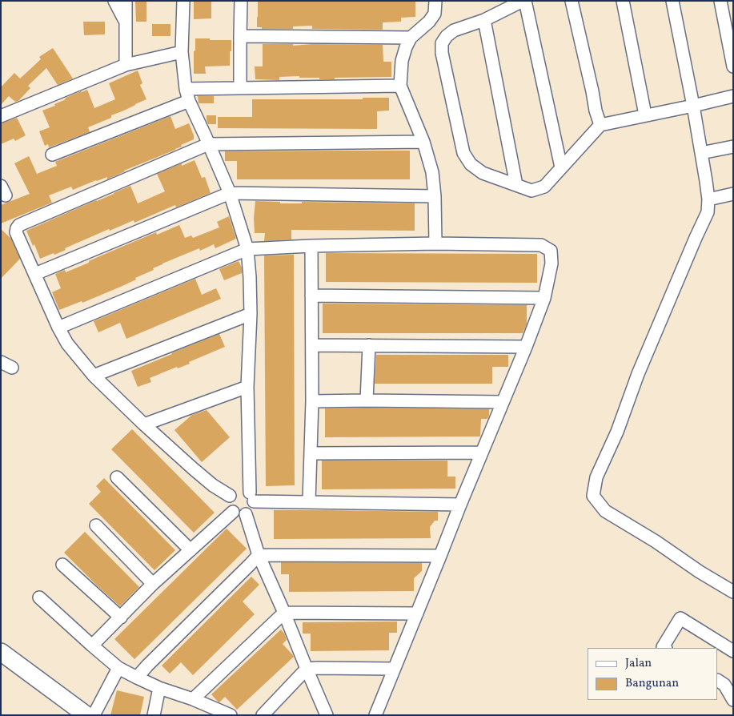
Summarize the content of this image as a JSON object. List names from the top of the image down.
{
  "legend": ["Jalan", "Bangunan"]
}
